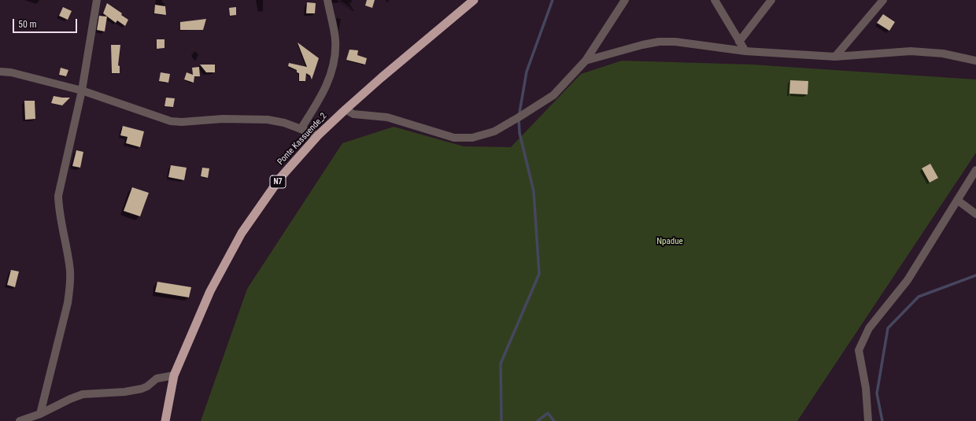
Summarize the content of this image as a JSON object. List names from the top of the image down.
{
  "streets": {
    "highway": ["Ponte Kassuende_2", "N7"]
  },
  "parks": ["Npadue"],
  "scale_bar": "50 m"
}
